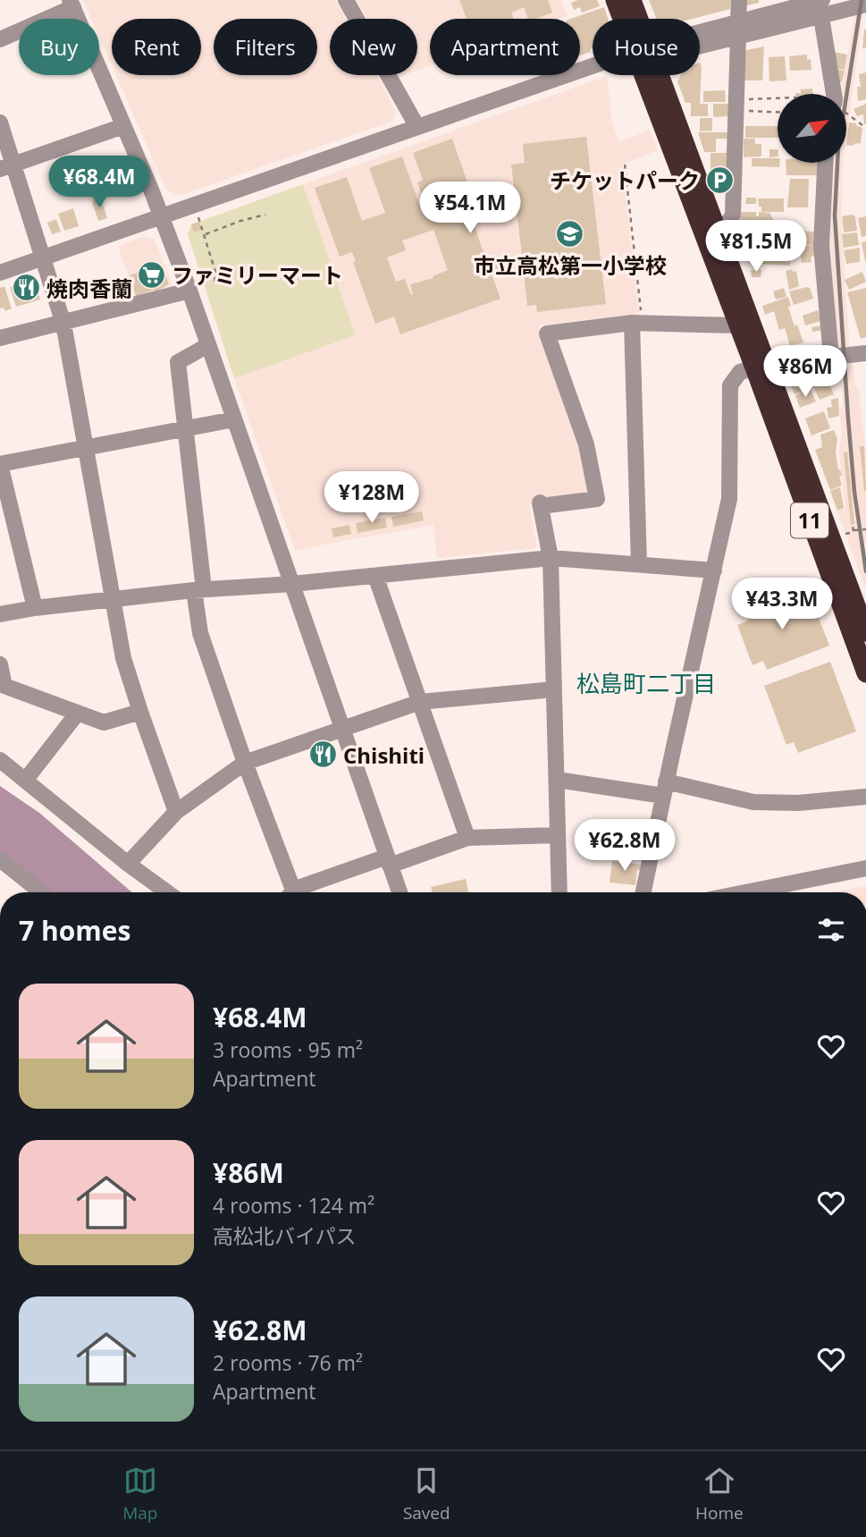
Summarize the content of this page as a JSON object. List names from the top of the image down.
{
  "streets": {
    "highway": ["11"]
  },
  "districts": ["松島町二丁目"],
  "places": {
    "parking": ["チケットパーク"],
    "school or university": ["市立高松第一小学校"],
    "supermarket": ["ファミリーマート"],
    "restaurant": ["焼肉香蘭", "Chishiti"]
  },
  "north": "top right",
  "page": {
    "chip": [
      "Buy",
      "Rent",
      "Filters",
      "New",
      "Apartment",
      "House"
    ],
    "price": [
      "¥68.4M",
      "¥54.1M",
      "¥81.5M",
      "¥86M",
      "¥128M",
      "¥43.3M",
      "¥62.8M"
    ],
    "heading": "7 homes",
    "list": [
      {
        "name": "¥68.4M",
        "note": "3 rooms · 95 m² · Apartment"
      },
      {
        "name": "¥86M",
        "note": "4 rooms · 124 m² · 高松北バイパス"
      },
      {
        "name": "¥62.8M",
        "note": "2 rooms · 76 m² · Apartment"
      }
    ],
    "tabs": ["Map", "Saved", "Home"]
  }
}
